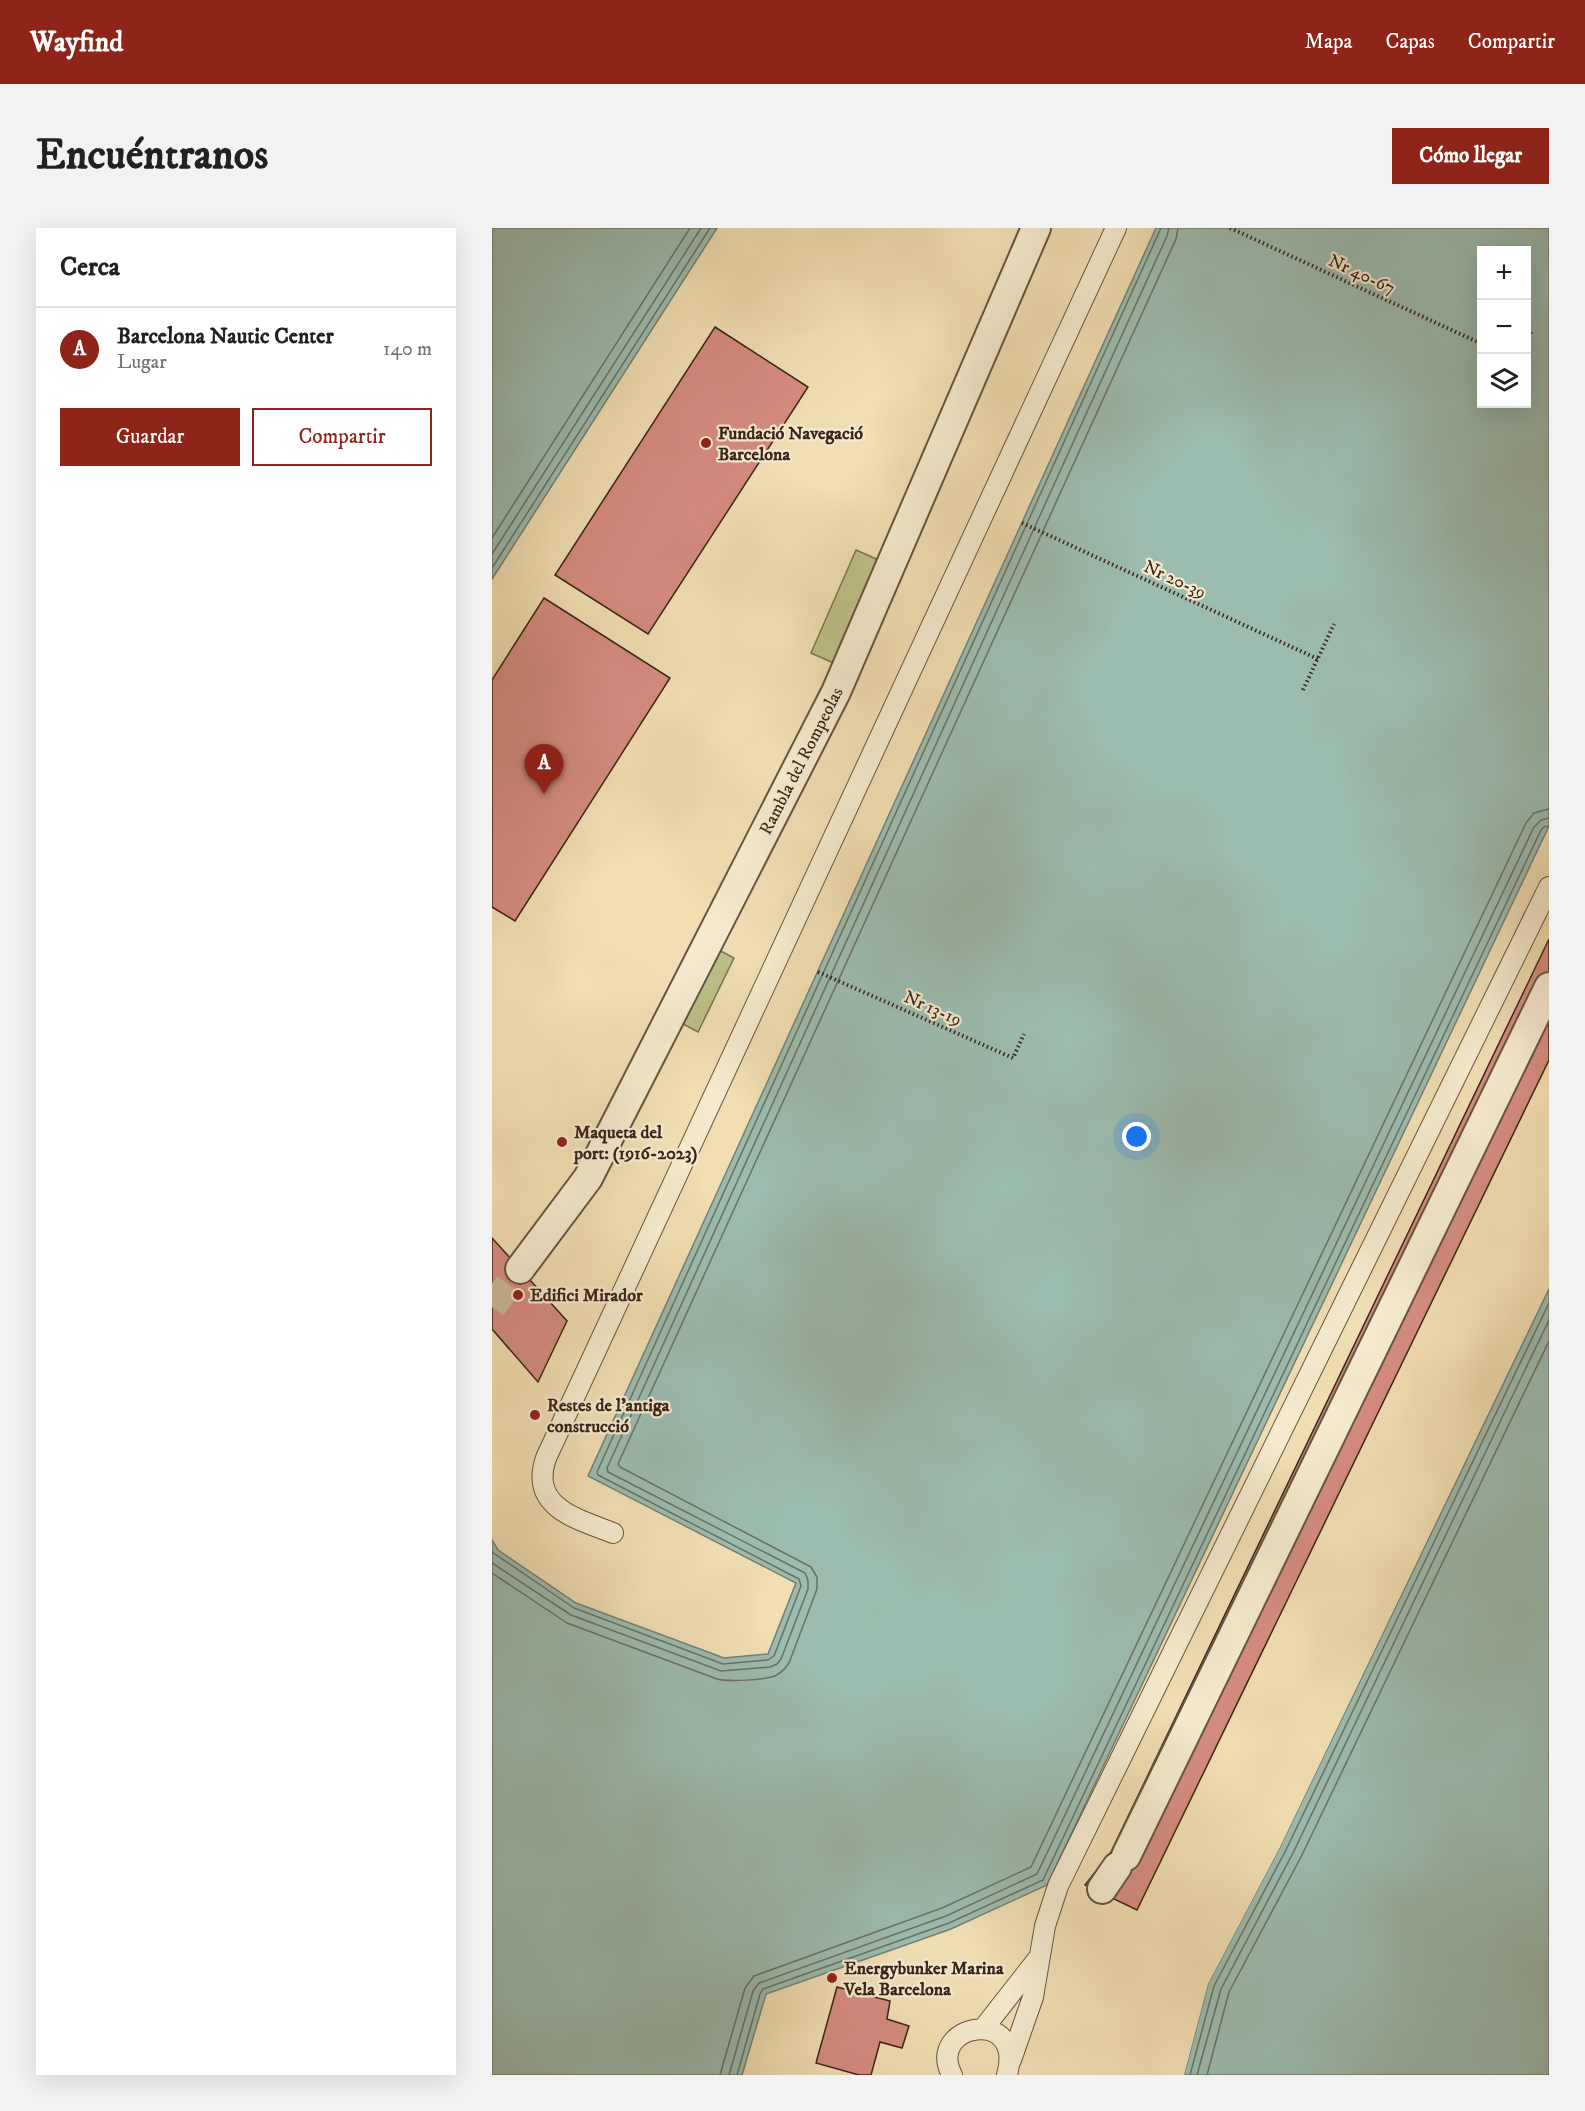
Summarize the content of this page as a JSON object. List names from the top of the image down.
{
  "streets": {
    "street": ["Rambla del Rompeolas"],
    "path": ["Nr 40-67", "Nr 20-39", "Nr 13-19"]
  },
  "places": [
    "Fundació Navegació Barcelona",
    "Maqueta del port: (1916-2023)",
    "Edifici Mirador",
    "Restes de l'antiga construcció",
    "Energybunker Marina Vela Barcelona"
  ],
  "page": {
    "header": "Wayfind",
    "nav": ["Mapa", "Capas", "Compartir"],
    "buttons": [
      "Cómo llegar",
      ["Guardar", "Compartir"]
    ],
    "title": "Encuéntranos",
    "heading": "Cerca",
    "map_buttons": ["+", "−"],
    "list": [
      {
        "mark": "A",
        "name": "Barcelona Nautic Center",
        "note": "Lugar",
        "value": "140 m"
      }
    ],
    "pins": "A"
  }
}
